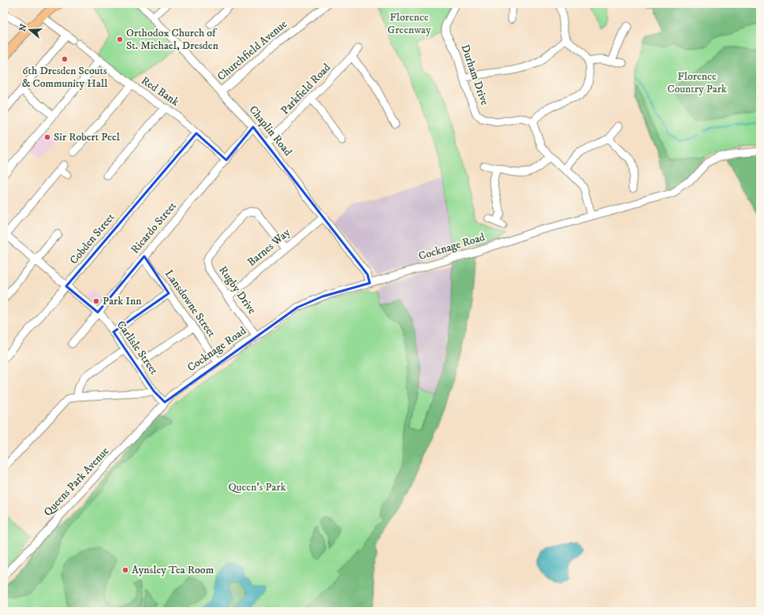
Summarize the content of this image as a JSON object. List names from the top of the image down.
{
  "streets": {
    "street": [
      "Churchfield Avenue",
      "Durham Drive",
      "Parkfield Road",
      "Red Bank",
      "Chaplin Road",
      "Ricardo Street",
      "Cobden Street",
      "Cocknage Road",
      "Barnes Way",
      "Rugby Drive",
      "Lansdowne Street",
      "Carlisle Street",
      "Queens Park Avenue"
    ]
  },
  "crossings": [
    ["Churchfield Avenue", "Chaplin Road"],
    ["Parkfield Road", "Chaplin Road"],
    ["Red Bank", "Ricardo Street"],
    ["Red Bank", "Cobden Street"],
    ["Chaplin Road", "Ricardo Street"],
    ["Chaplin Road", "Cocknage Road"],
    ["Chaplin Road", "Barnes Way"],
    ["Ricardo Street", "Lansdowne Street"],
    ["Ricardo Street", "Carlisle Street"],
    ["Cobden Street", "Carlisle Street"],
    ["Cocknage Road", "Rugby Drive"],
    ["Cocknage Road", "Lansdowne Street"],
    ["Cocknage Road", "Carlisle Street"],
    ["Cocknage Road", "Queens Park Avenue"],
    ["Barnes Way", "Rugby Drive"],
    ["Carlisle Street", "Queens Park Avenue"]
  ],
  "parks": ["Florence Greenway", "Florence Country Park", "Queen's Park"],
  "places": [
    "Orthodox Church of St. Michael, Dresden",
    "6th Dresden Scouts & Community Hall",
    "Sir Robert Peel",
    "Park Inn",
    "Aynsley Tea Room"
  ],
  "north": "left"
}
